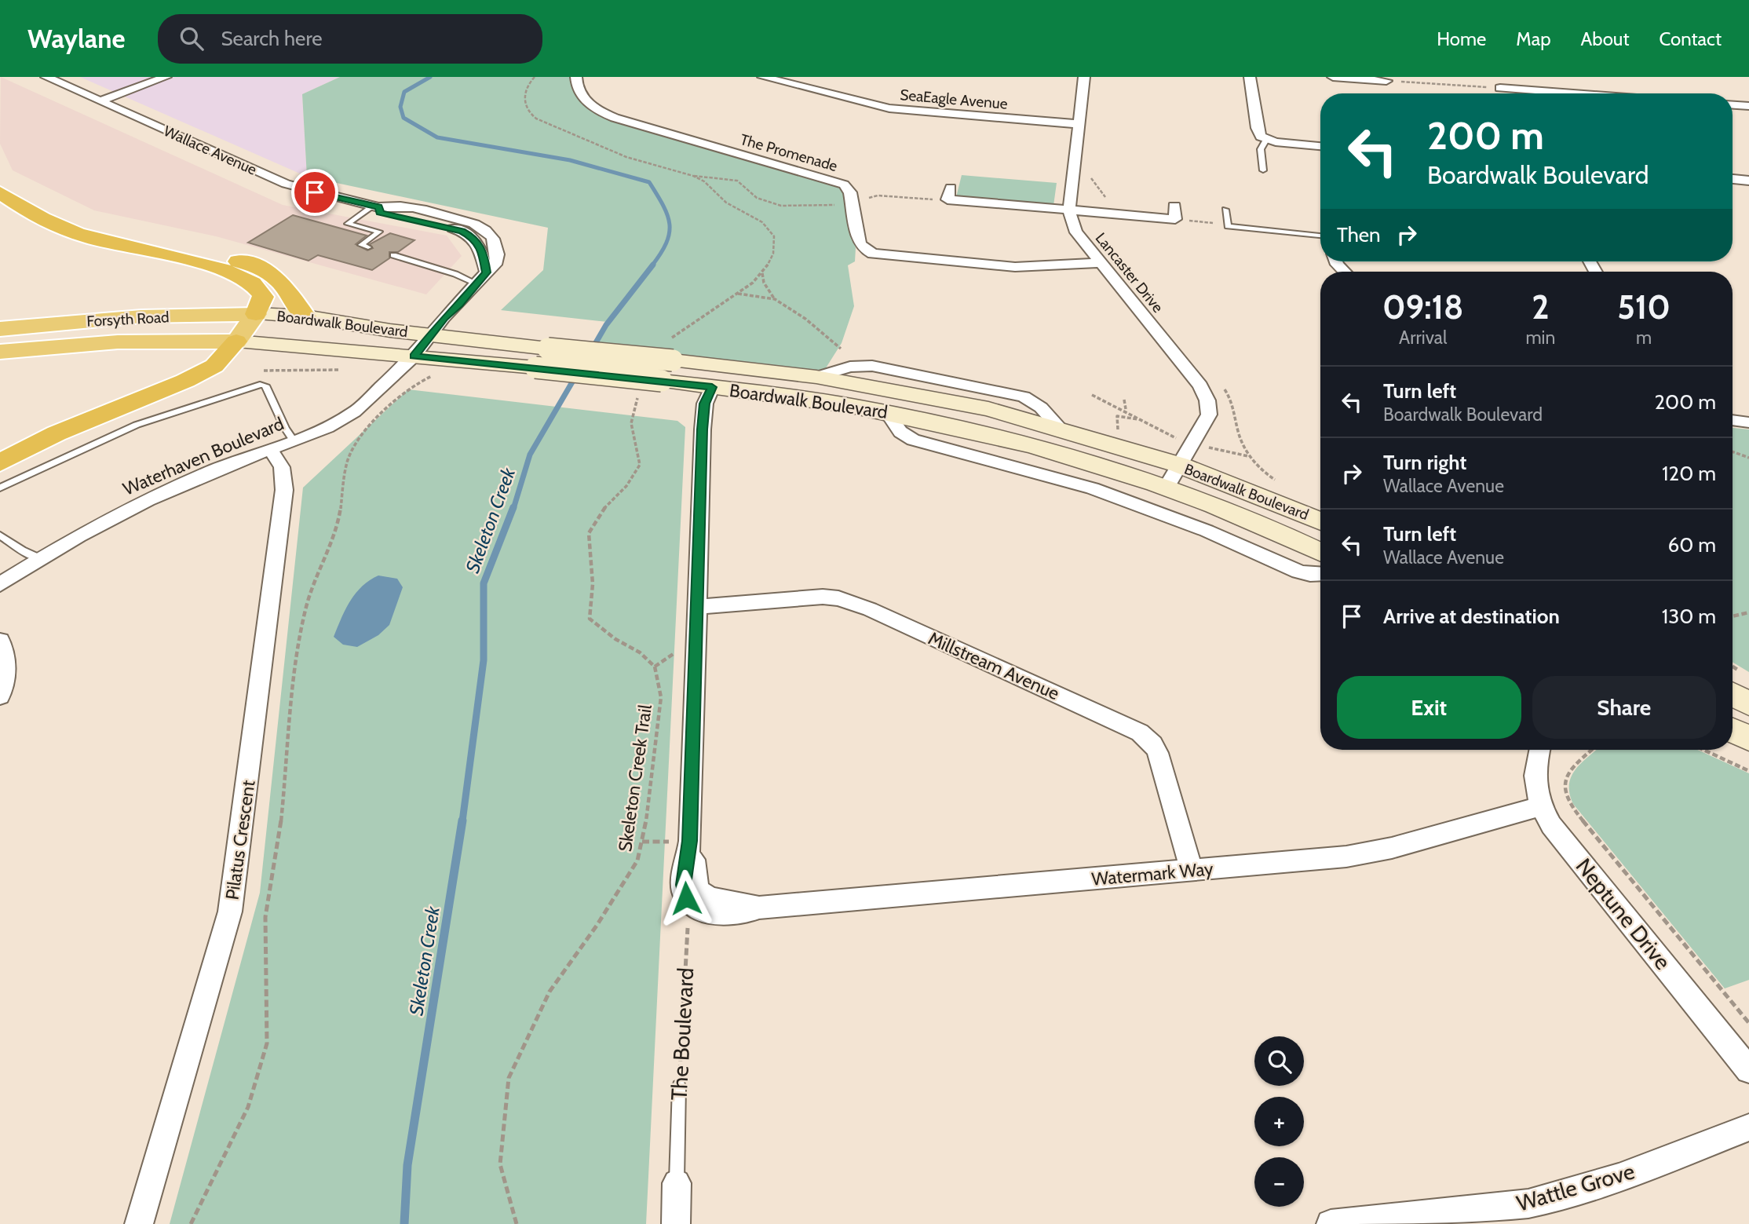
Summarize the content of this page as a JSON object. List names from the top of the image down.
{
  "streets": {
    "highway": ["Forsyth Road"],
    "main road": ["Boardwalk Boulevard"],
    "street": [
      "SeaEagle Avenue",
      "Wallace Avenue",
      "The Promenade",
      "Lancaster Drive",
      "Waterhaven Boulevard",
      "Millstream Avenue",
      "Pilatus Crescent",
      "Watermark Way",
      "Neptune Drive",
      "The Boulevard",
      "Wattle Grove"
    ],
    "path": ["Skeleton Creek Trail"]
  },
  "crossings": [
    ["SeaEagle Avenue", "Lancaster Drive"],
    ["Wallace Avenue", "Boardwalk Boulevard"],
    ["Wallace Avenue", "Waterhaven Boulevard"],
    ["The Promenade", "Lancaster Drive"],
    ["Lancaster Drive", "Boardwalk Boulevard"],
    ["Forsyth Road", "Boardwalk Boulevard"],
    ["Boardwalk Boulevard", "Waterhaven Boulevard"],
    ["Waterhaven Boulevard", "Pilatus Crescent"],
    ["Millstream Avenue", "Watermark Way"],
    ["Watermark Way", "Neptune Drive"],
    ["Watermark Way", "The Boulevard"]
  ],
  "water": ["Skeleton Creek"],
  "page": {
    "header": "Waylane",
    "search": "Search here",
    "nav": [
      "Home",
      "Map",
      "About",
      "Contact"
    ],
    "turn": ["200 m", "Boardwalk Boulevard"],
    "then": "Then",
    "eta": [
      "09:18",
      "Arrival",
      "2",
      "min",
      "510",
      "m"
    ],
    "list": [
      {
        "name": "Turn left",
        "note": "Boardwalk Boulevard",
        "value": "200 m"
      },
      {
        "name": "Turn right",
        "note": "Wallace Avenue",
        "value": "120 m"
      },
      {
        "name": "Turn left",
        "note": "Wallace Avenue",
        "value": "60 m"
      },
      {
        "name": "Arrive at destination",
        "value": "130 m"
      }
    ],
    "buttons": ["Exit", "Share"],
    "map_buttons": ["+", "−"]
  }
}
